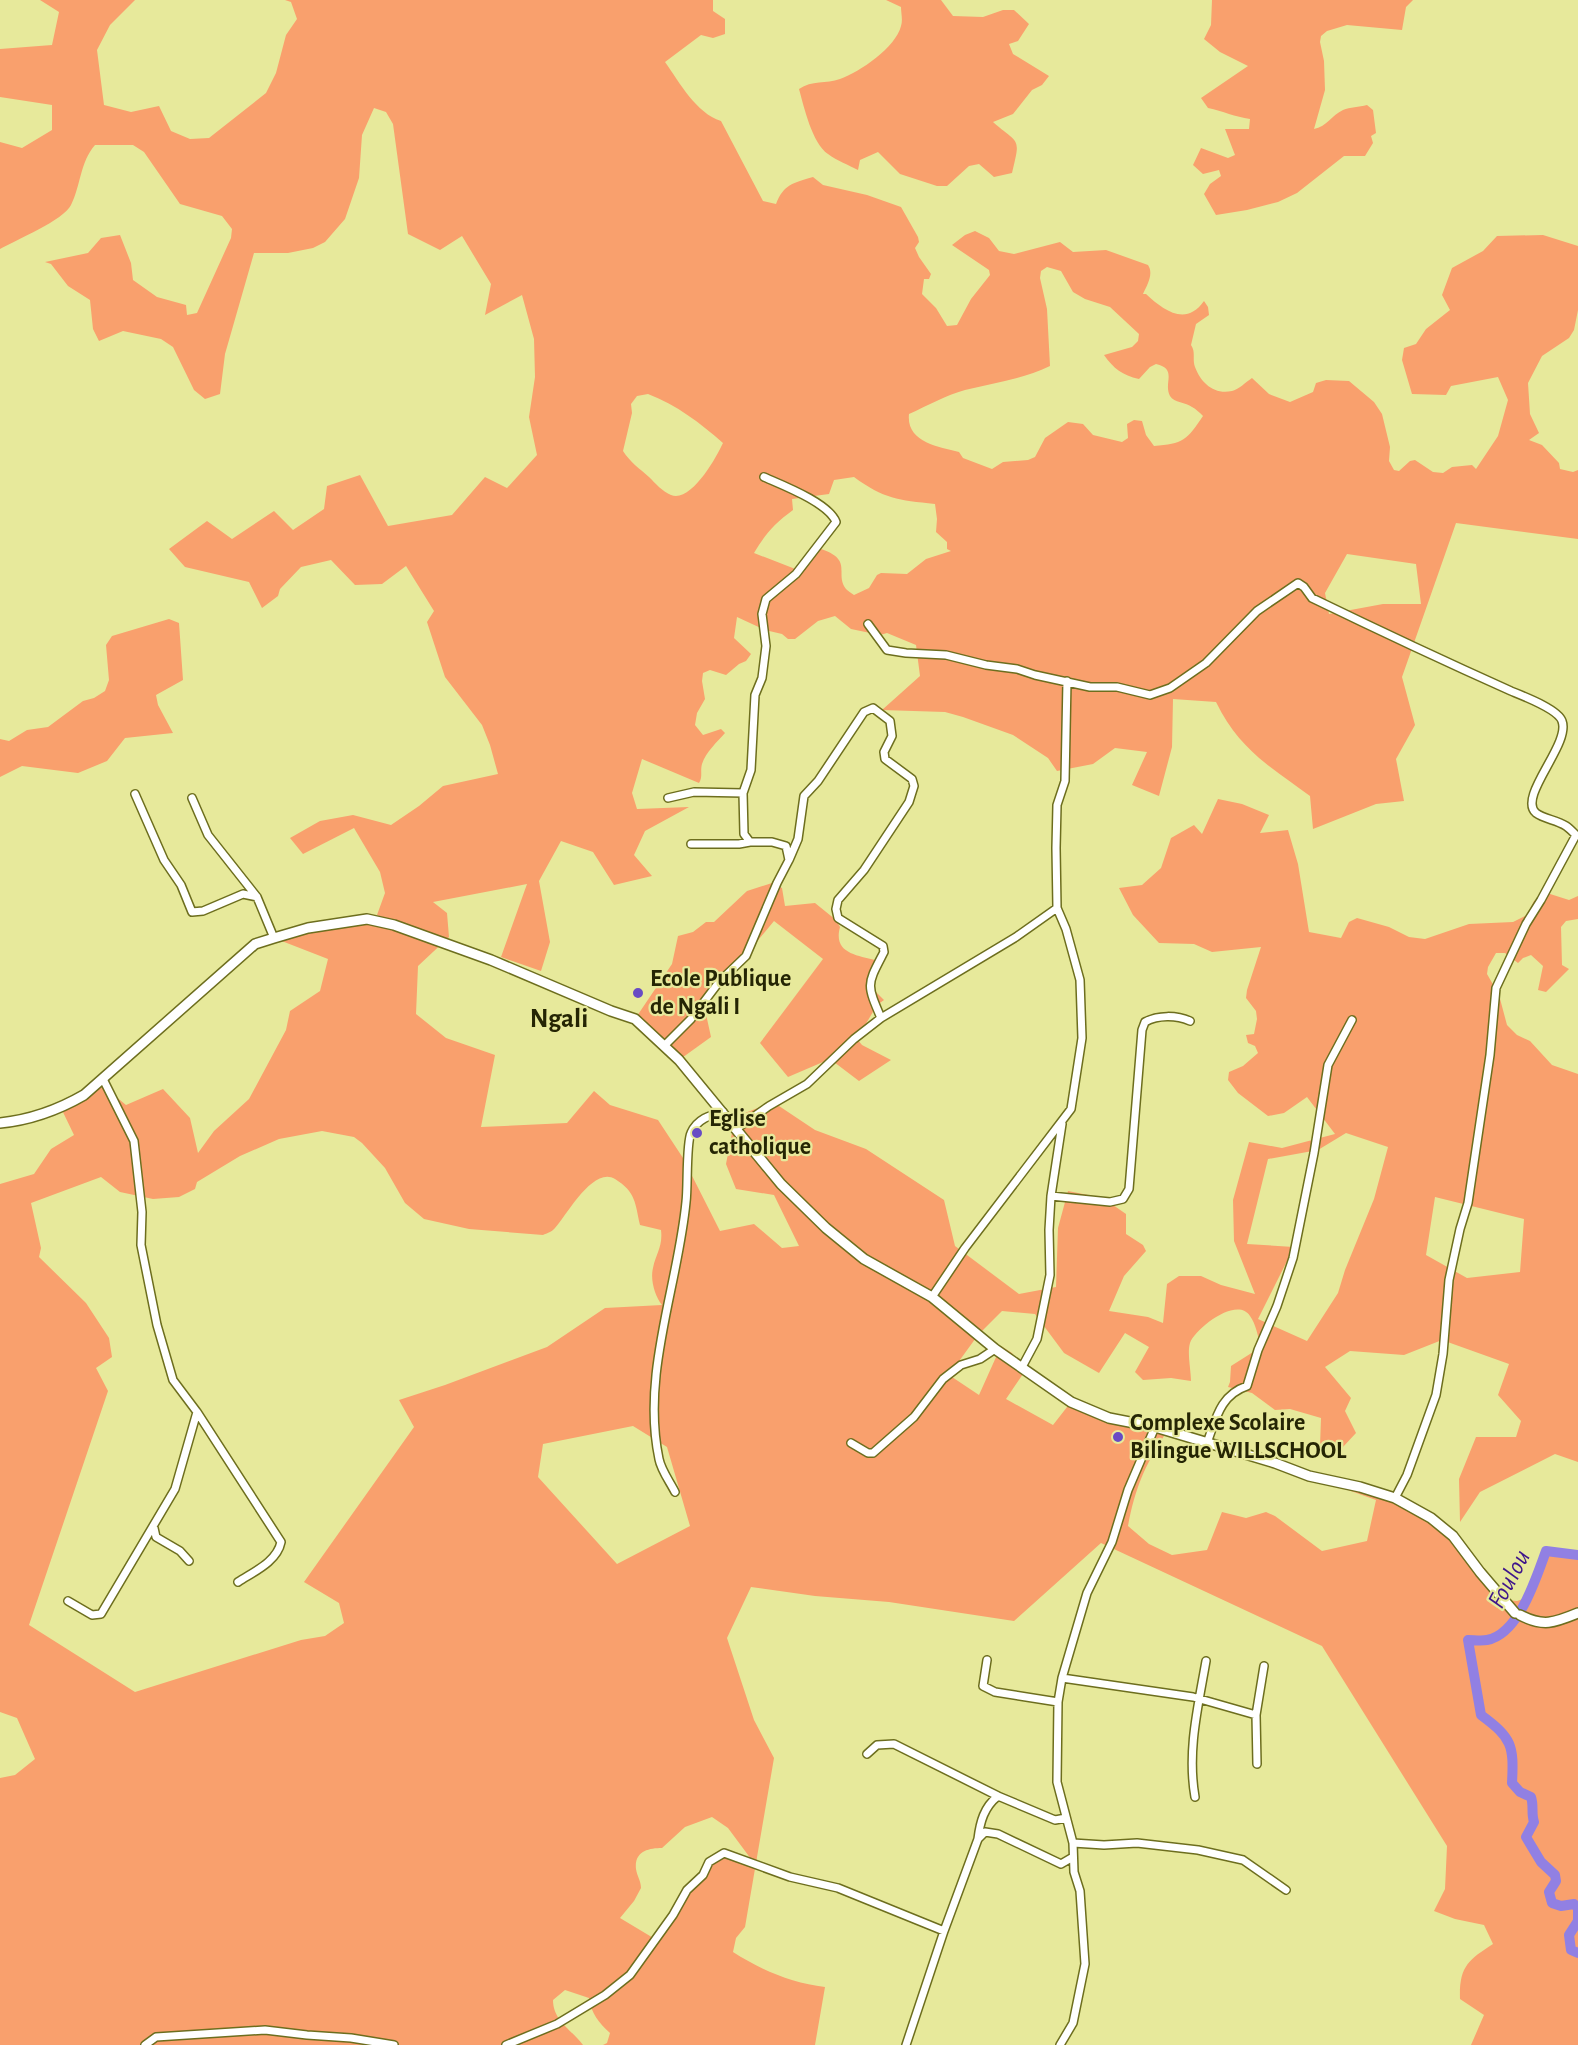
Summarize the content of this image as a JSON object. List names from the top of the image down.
{
  "districts": ["Ngali"],
  "water": ["Foulou"],
  "places": ["Ecole Publique de Ngali I", "Eglise catholique", "Complexe Scolaire Bilingue WILLSCHOOL"]
}
